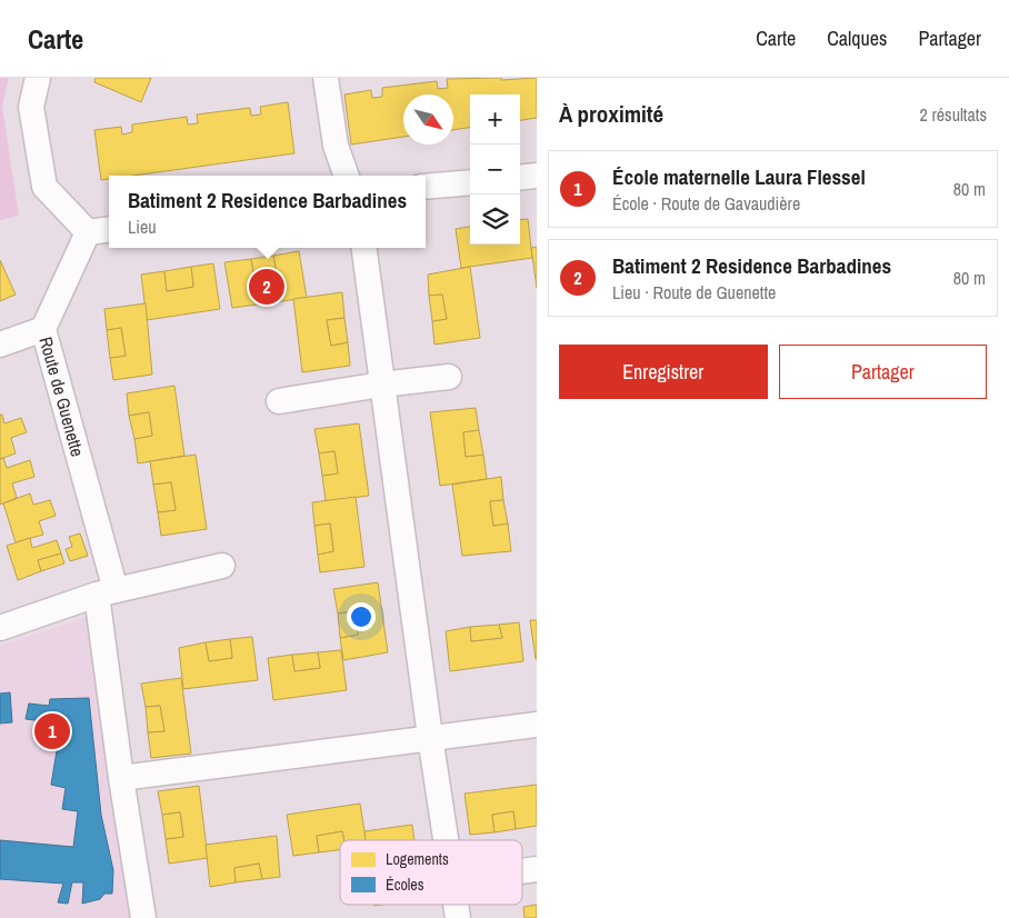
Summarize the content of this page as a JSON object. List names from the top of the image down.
{
  "streets": {
    "street": ["Route de Guenette"]
  },
  "legend": ["Logements", "Écoles"],
  "north": "bottom right",
  "page": {
    "header": "Carte",
    "nav": ["Carte", "Calques", "Partager"],
    "heading": ["À proximité", "2 résultats"],
    "map_buttons": ["+", "−"],
    "list": [
      {
        "mark": "1",
        "name": "École maternelle Laura Flessel",
        "note": "École · Route de Gavaudière",
        "value": "80 m"
      },
      {
        "mark": "2",
        "name": "Batiment 2 Residence Barbadines",
        "note": "Lieu · Route de Guenette",
        "value": "80 m"
      }
    ],
    "popup": ["Batiment 2 Residence Barbadines", "Lieu"],
    "pins": ["2", "1"],
    "buttons": ["Enregistrer", "Partager"]
  }
}
